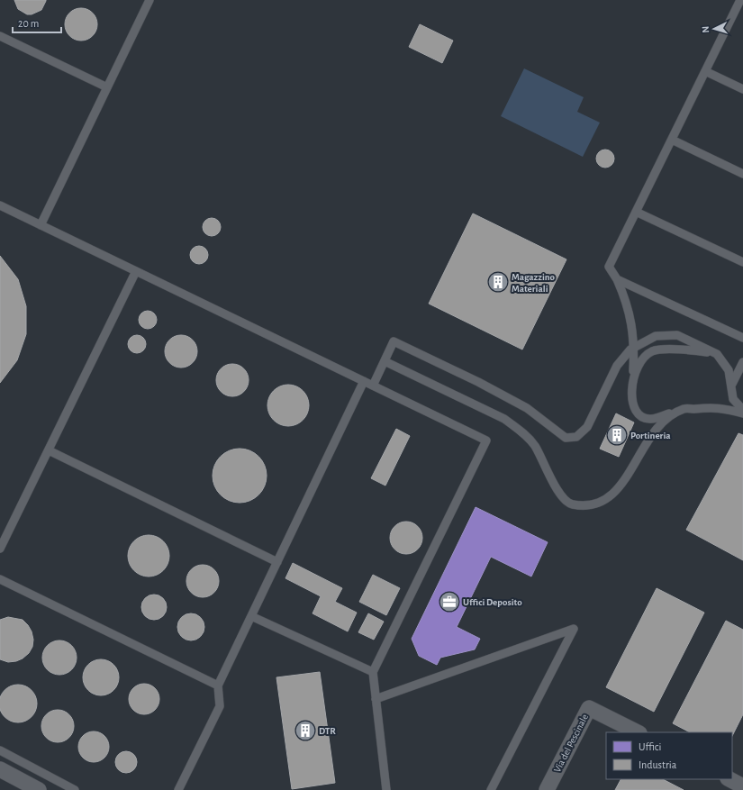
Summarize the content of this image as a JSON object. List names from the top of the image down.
{
  "streets": {
    "street": ["Via del Pescinale"]
  },
  "places": {
    "building": ["Magazzino Materiali", "Portineria", "DTR"],
    "office": ["Uffici Deposito"]
  },
  "legend": ["Uffici", "Industria"],
  "scale_bar": "20 m",
  "north": "left"
}
